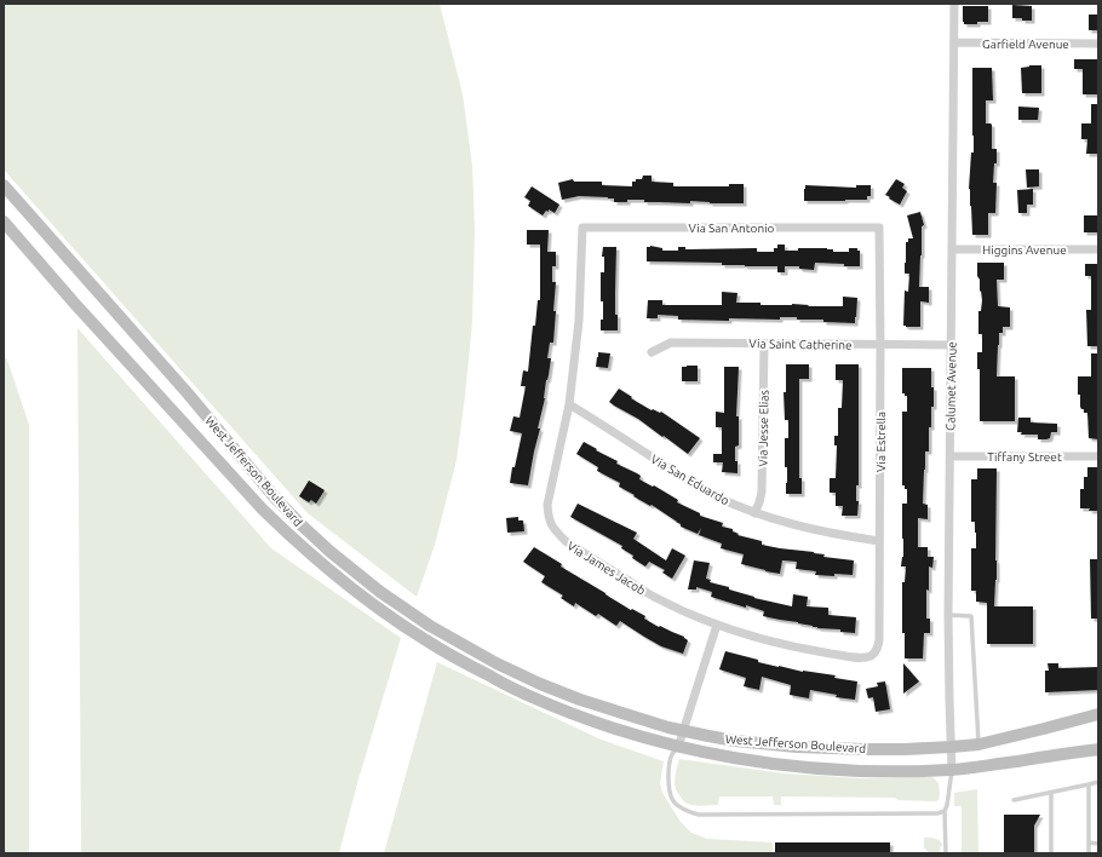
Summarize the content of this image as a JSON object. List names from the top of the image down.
{
  "streets": {
    "main road": ["West Jefferson Boulevard"],
    "street": [
      "Garfield Avenue",
      "Via San Antonio",
      "Higgins Avenue",
      "Via Saint Catherine",
      "Calumet Avenue",
      "Via Jesse Elias",
      "Via Estrella",
      "Tiffany Street",
      "Via San Eduardo",
      "Via James Jacob"
    ]
  },
  "crossings": [
    ["Garfield Avenue", "Calumet Avenue"],
    ["Via San Antonio", "Via Estrella"],
    ["Via San Antonio", "Via James Jacob"],
    ["Higgins Avenue", "Calumet Avenue"],
    ["Via Saint Catherine", "Calumet Avenue"],
    ["Via Saint Catherine", "Via Jesse Elias"],
    ["Via Saint Catherine", "Via Estrella"],
    ["Calumet Avenue", "Tiffany Street"],
    ["Calumet Avenue", "West Jefferson Boulevard"],
    ["Via Jesse Elias", "Via San Eduardo"],
    ["Via Estrella", "Via San Eduardo"],
    ["Via Estrella", "Via James Jacob"],
    ["Via San Eduardo", "Via James Jacob"]
  ]
}
